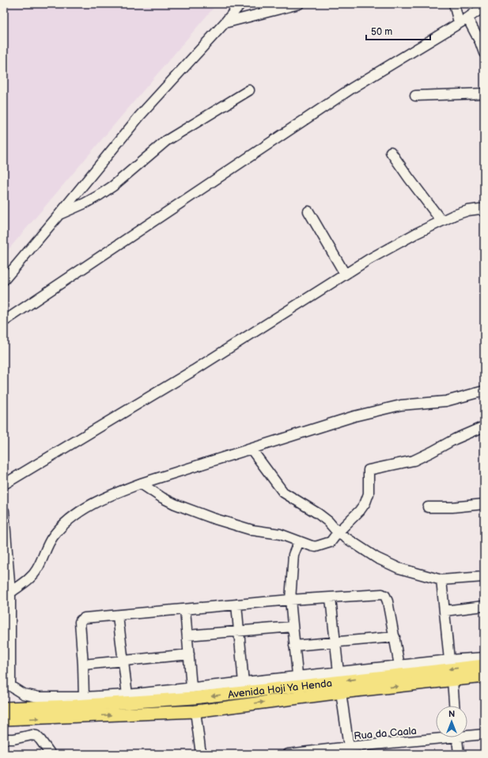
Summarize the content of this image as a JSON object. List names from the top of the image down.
{
  "streets": {
    "main road": ["Avenida Hoji Ya Henda"],
    "street": ["Rua da Caala"]
  },
  "scale_bar": "50 m",
  "north": "top"
}
